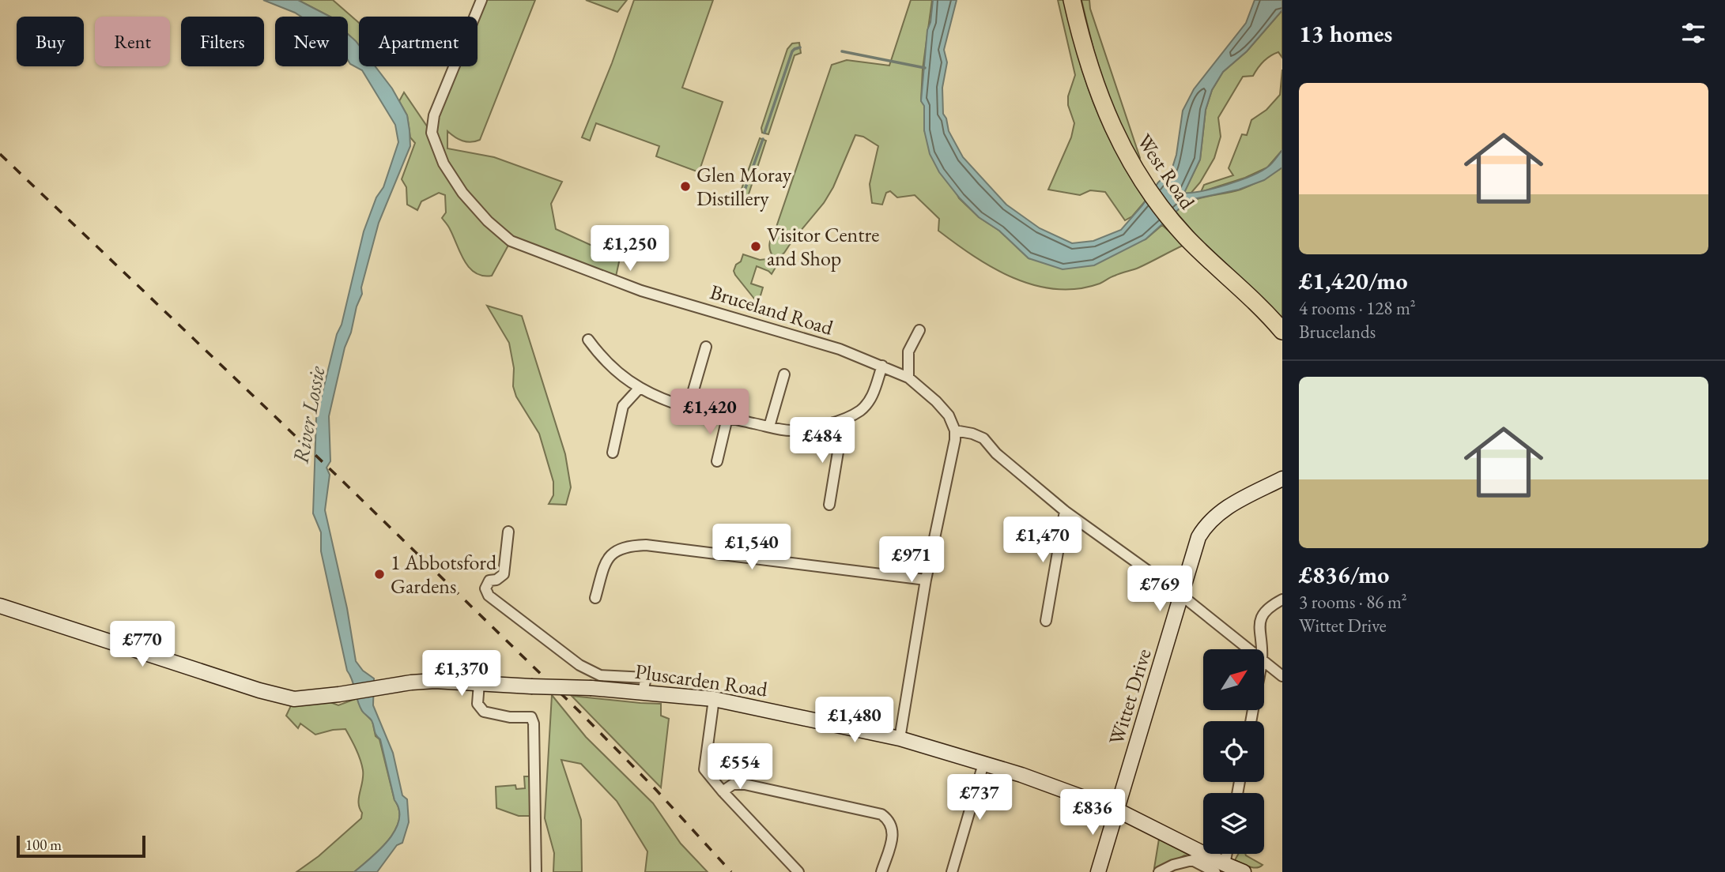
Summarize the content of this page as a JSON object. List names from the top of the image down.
{
  "streets": {
    "highway": ["West Road"],
    "main road": ["Pluscarden Road", "Wittet Drive"],
    "street": ["Bruceland Road"]
  },
  "crossings": [
    ["Pluscarden Road", "Wittet Drive"]
  ],
  "water": ["River Lossie"],
  "places": ["Glen Moray Distillery", "Visitor Centre and Shop", "1 Abbotsford Gardens"],
  "scale_bar": "100 m",
  "north": "top right",
  "page": {
    "heading": "13 homes",
    "chip": [
      "Buy",
      "Rent",
      "Filters",
      "New",
      "Apartment"
    ],
    "list": [
      {
        "name": "£1,420/mo",
        "note": "4 rooms · 128 m² · Brucelands"
      },
      {
        "name": "£836/mo",
        "note": "3 rooms · 86 m² · Wittet Drive"
      }
    ],
    "price": [
      "£1,250",
      "£1,420",
      "£484",
      "£1,470",
      "£1,540",
      "£971",
      "£769",
      "£770",
      "£1,370",
      "£1,480",
      "£554",
      "£737",
      "£836"
    ],
    "scale": "100 m"
  }
}
